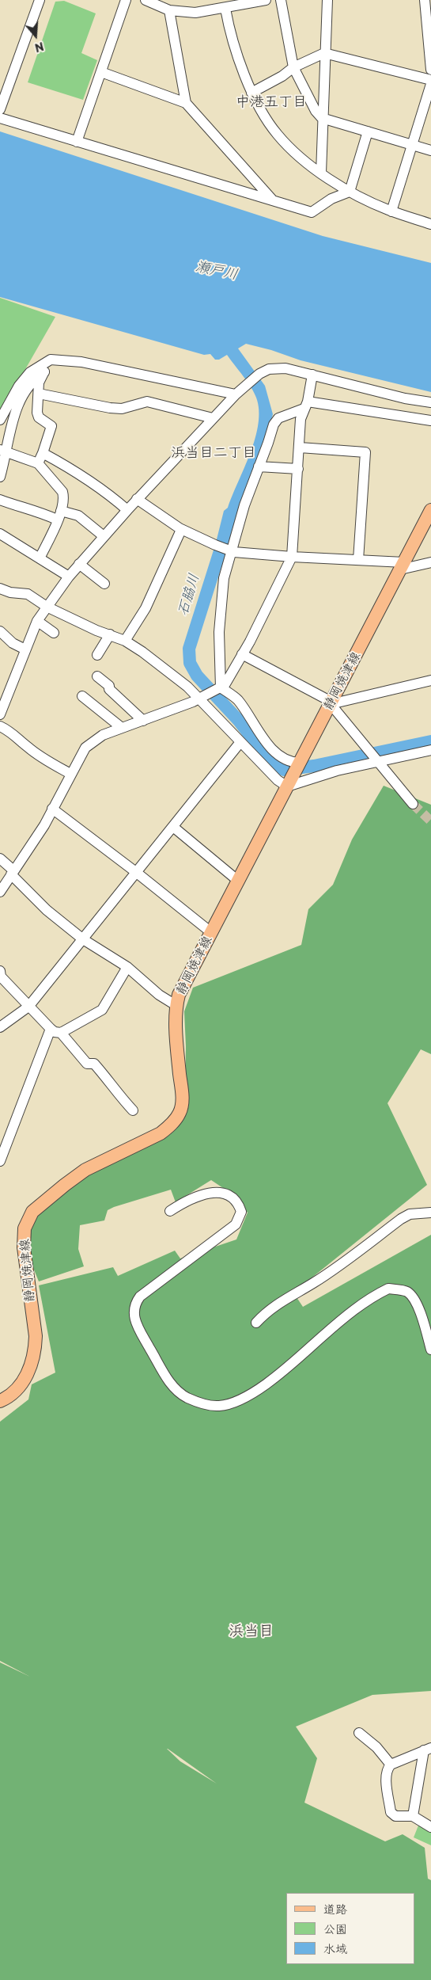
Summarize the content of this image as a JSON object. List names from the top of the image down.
{
  "streets": {
    "main road": ["静岡焼津線"]
  },
  "districts": ["中港五丁目", "浜当目二丁目", "浜当目"],
  "water": ["瀬戸川", "石脇川"],
  "legend": ["道路", "公園", "水域"],
  "north": "bottom"
}
